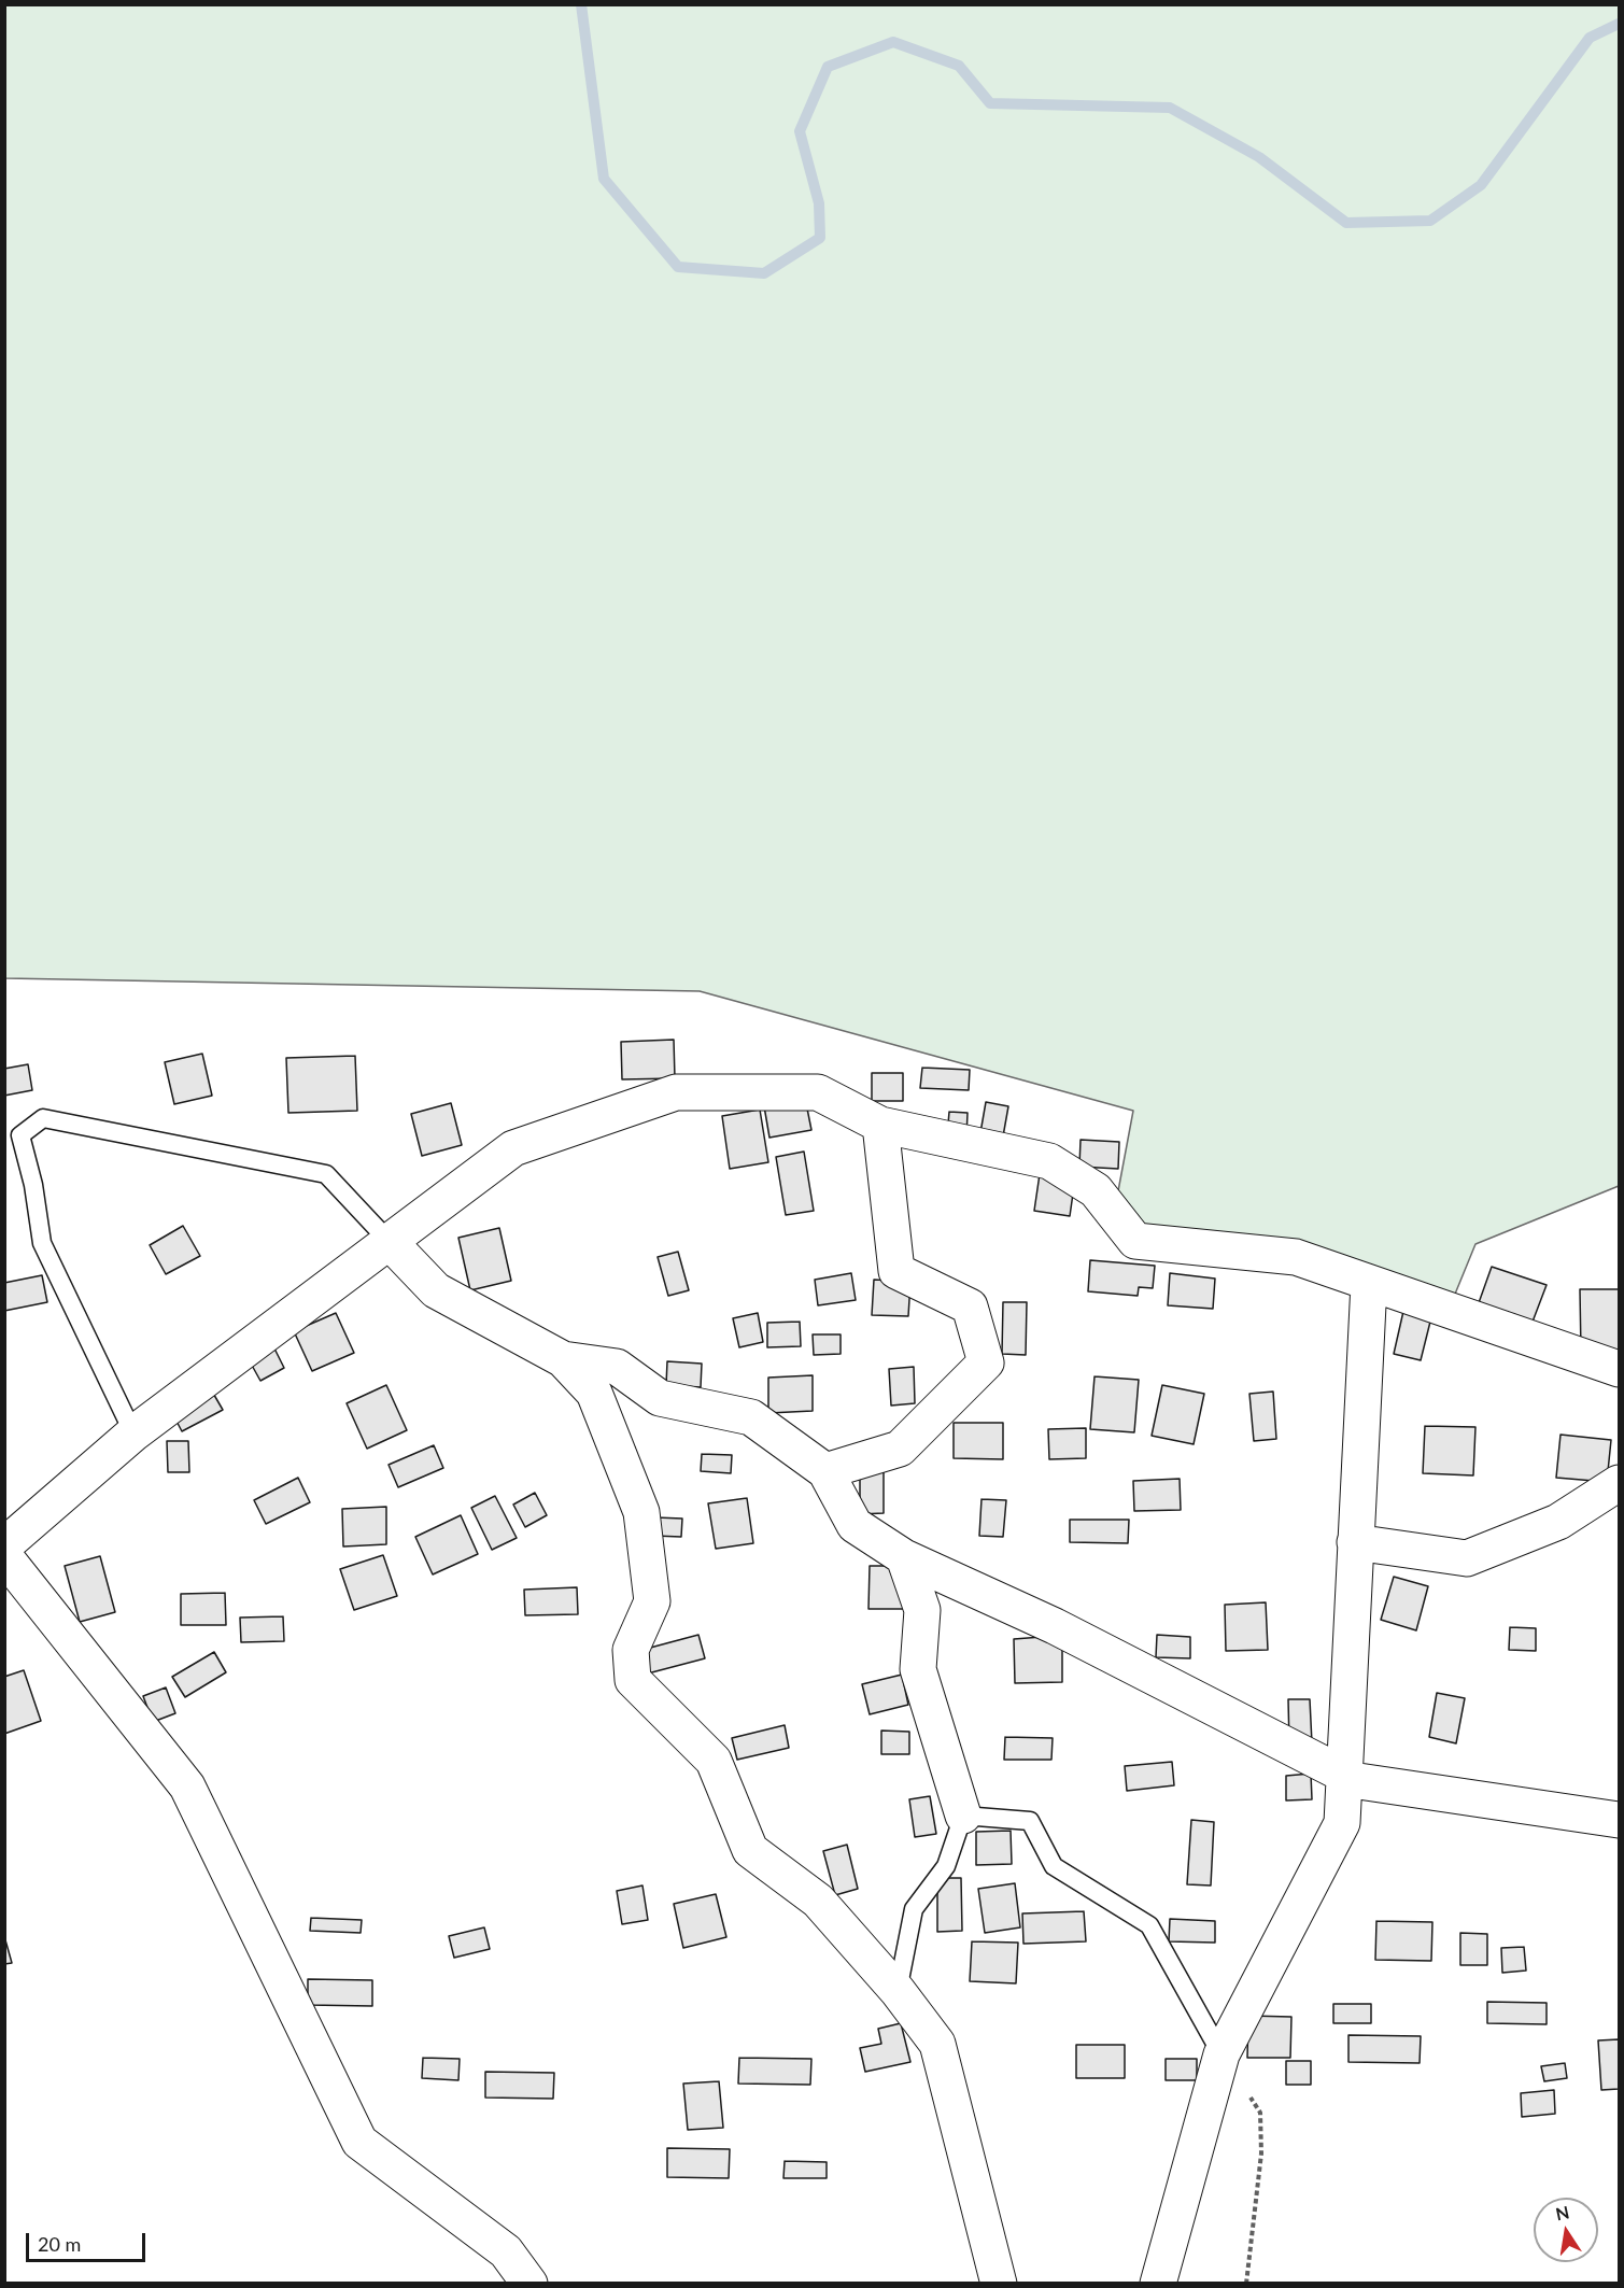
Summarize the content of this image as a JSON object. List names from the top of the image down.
{
  "scale_bar": "20 m",
  "north": "top"
}
